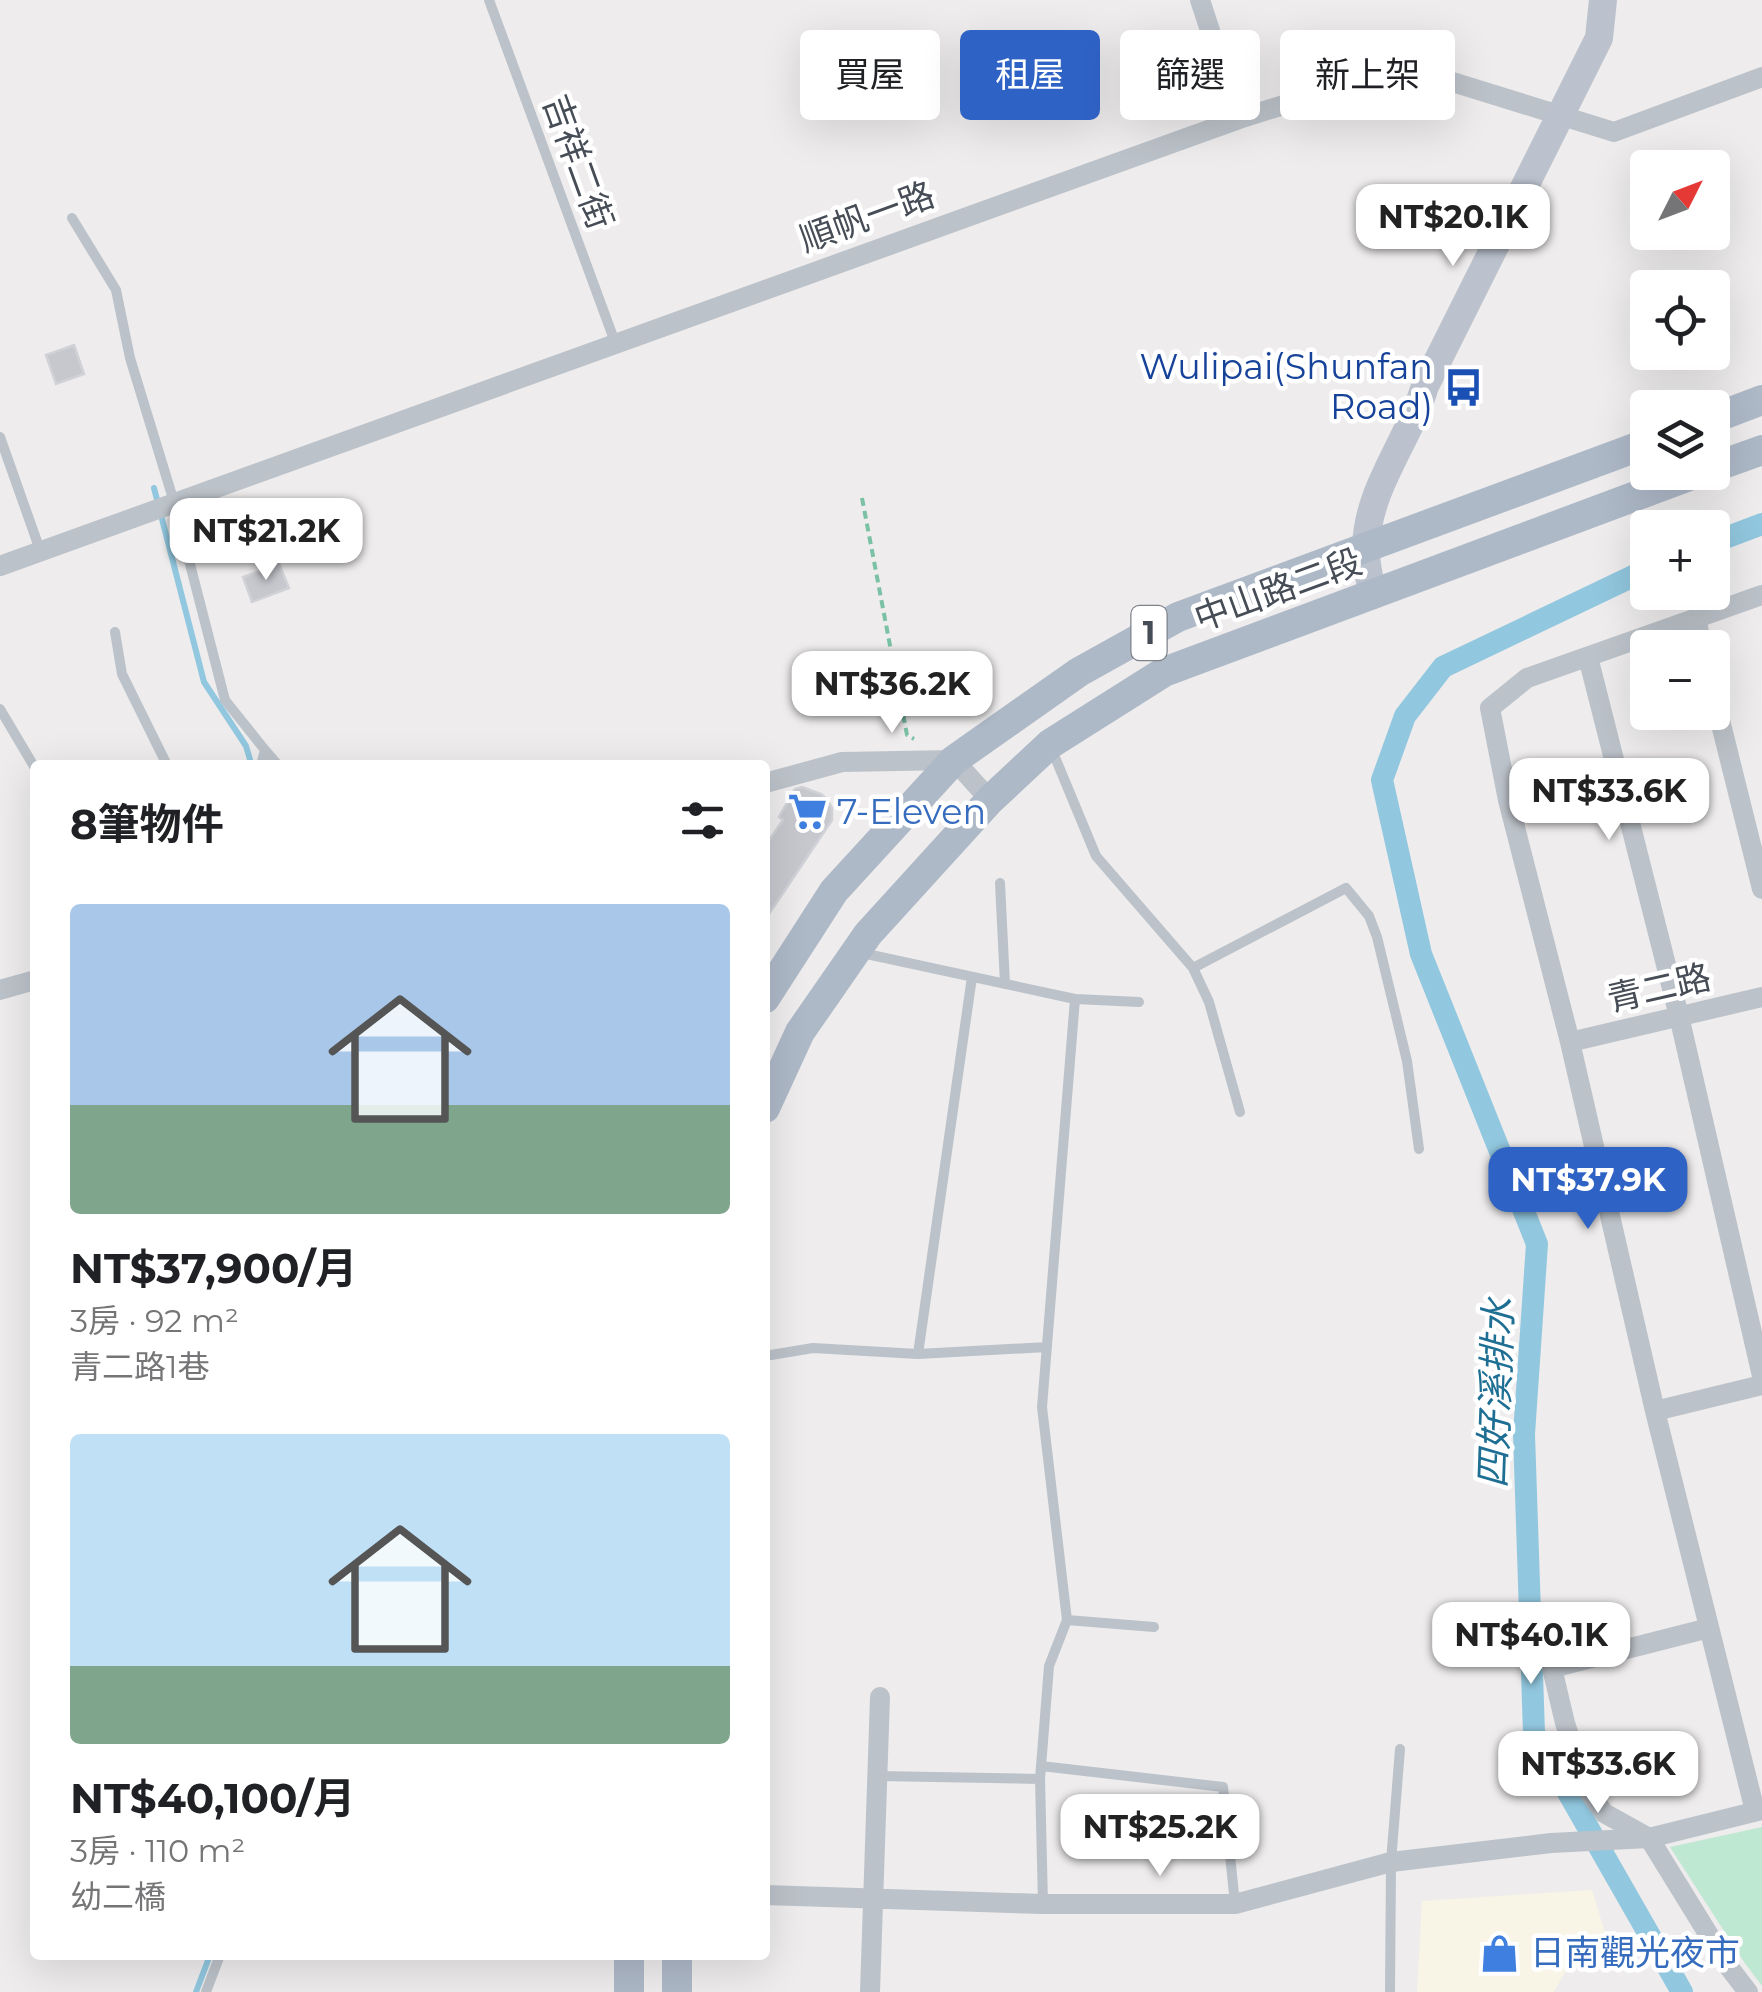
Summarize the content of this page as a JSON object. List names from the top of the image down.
{
  "streets": {
    "main road": ["中山路二段", "1"],
    "street": ["順帆一路", "青二路"],
    "lane": ["吉祥二街"]
  },
  "crossings": [
    ["吉祥二街", "順帆一路"]
  ],
  "water": ["四好溪排水"],
  "places": {
    "bus stop": ["Wulipai(Shunfan Road)"],
    "supermarket": ["7-Eleven"],
    "shop": ["日南觀光夜市"]
  },
  "north": "top right",
  "page": {
    "chip": [
      "買屋",
      "租屋",
      "篩選",
      "新上架"
    ],
    "map_buttons": ["+", "−"],
    "price": [
      "NT$20.1K",
      "NT$21.2K",
      "NT$36.2K",
      "NT$33.6K",
      "NT$37.9K",
      "NT$40.1K",
      "NT$33.6K",
      "NT$25.2K"
    ],
    "heading": "8筆物件",
    "list": [
      {
        "name": "NT$37,900/月",
        "note": "3房 · 92 m² · 青二路1巷"
      },
      {
        "name": "NT$40,100/月",
        "note": "3房 · 110 m² · 幼二橋"
      }
    ]
  }
}
